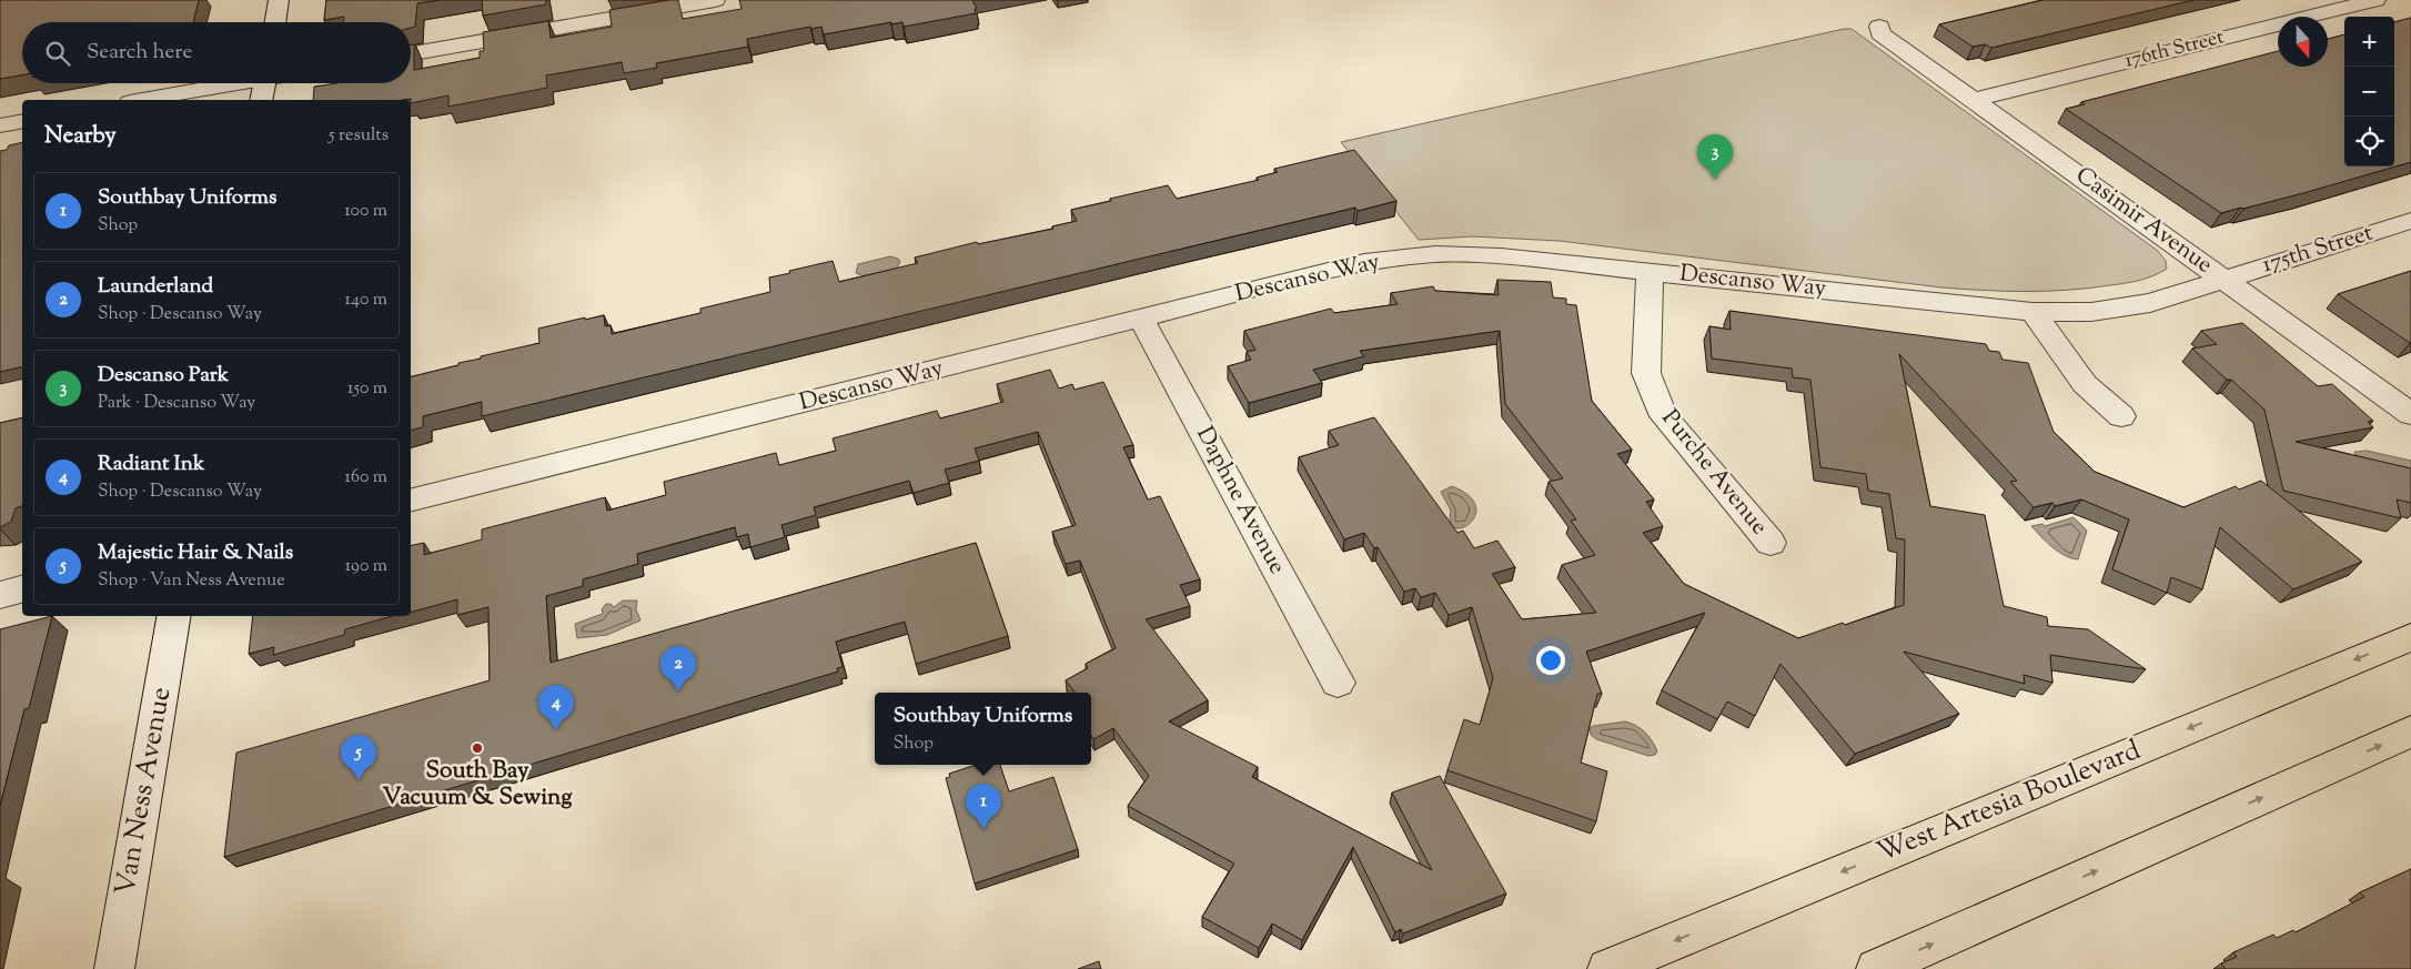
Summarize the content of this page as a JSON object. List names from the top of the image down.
{
  "streets": {
    "main road": ["West Artesia Boulevard"],
    "street": [
      "176th Street",
      "Casimir Avenue",
      "175th Street",
      "Descanso Way",
      "Purche Avenue",
      "Daphne Avenue",
      "Van Ness Avenue"
    ]
  },
  "crossings": [
    ["176th Street", "Casimir Avenue"],
    ["Casimir Avenue", "175th Street"],
    ["Casimir Avenue", "Descanso Way"],
    ["175th Street", "Descanso Way"],
    ["Descanso Way", "Purche Avenue"],
    ["Descanso Way", "Daphne Avenue"]
  ],
  "places": ["South Bay Vacuum & Sewing"],
  "north": "bottom",
  "page": {
    "map_buttons": ["+", "−"],
    "search": "Search here",
    "heading": ["Nearby", "5 results"],
    "pins": [
      "3",
      "2",
      "4",
      "5",
      "1"
    ],
    "list": [
      {
        "mark": "1",
        "name": "Southbay Uniforms",
        "note": "Shop",
        "value": "100 m"
      },
      {
        "mark": "2",
        "name": "Launderland",
        "note": "Shop · Descanso Way",
        "value": "140 m"
      },
      {
        "mark": "3",
        "name": "Descanso Park",
        "note": "Park · Descanso Way",
        "value": "150 m"
      },
      {
        "mark": "4",
        "name": "Radiant Ink",
        "note": "Shop · Descanso Way",
        "value": "160 m"
      },
      {
        "mark": "5",
        "name": "Majestic Hair & Nails",
        "note": "Shop · Van Ness Avenue",
        "value": "190 m"
      }
    ],
    "popup": ["Southbay Uniforms", "Shop"]
  }
}
